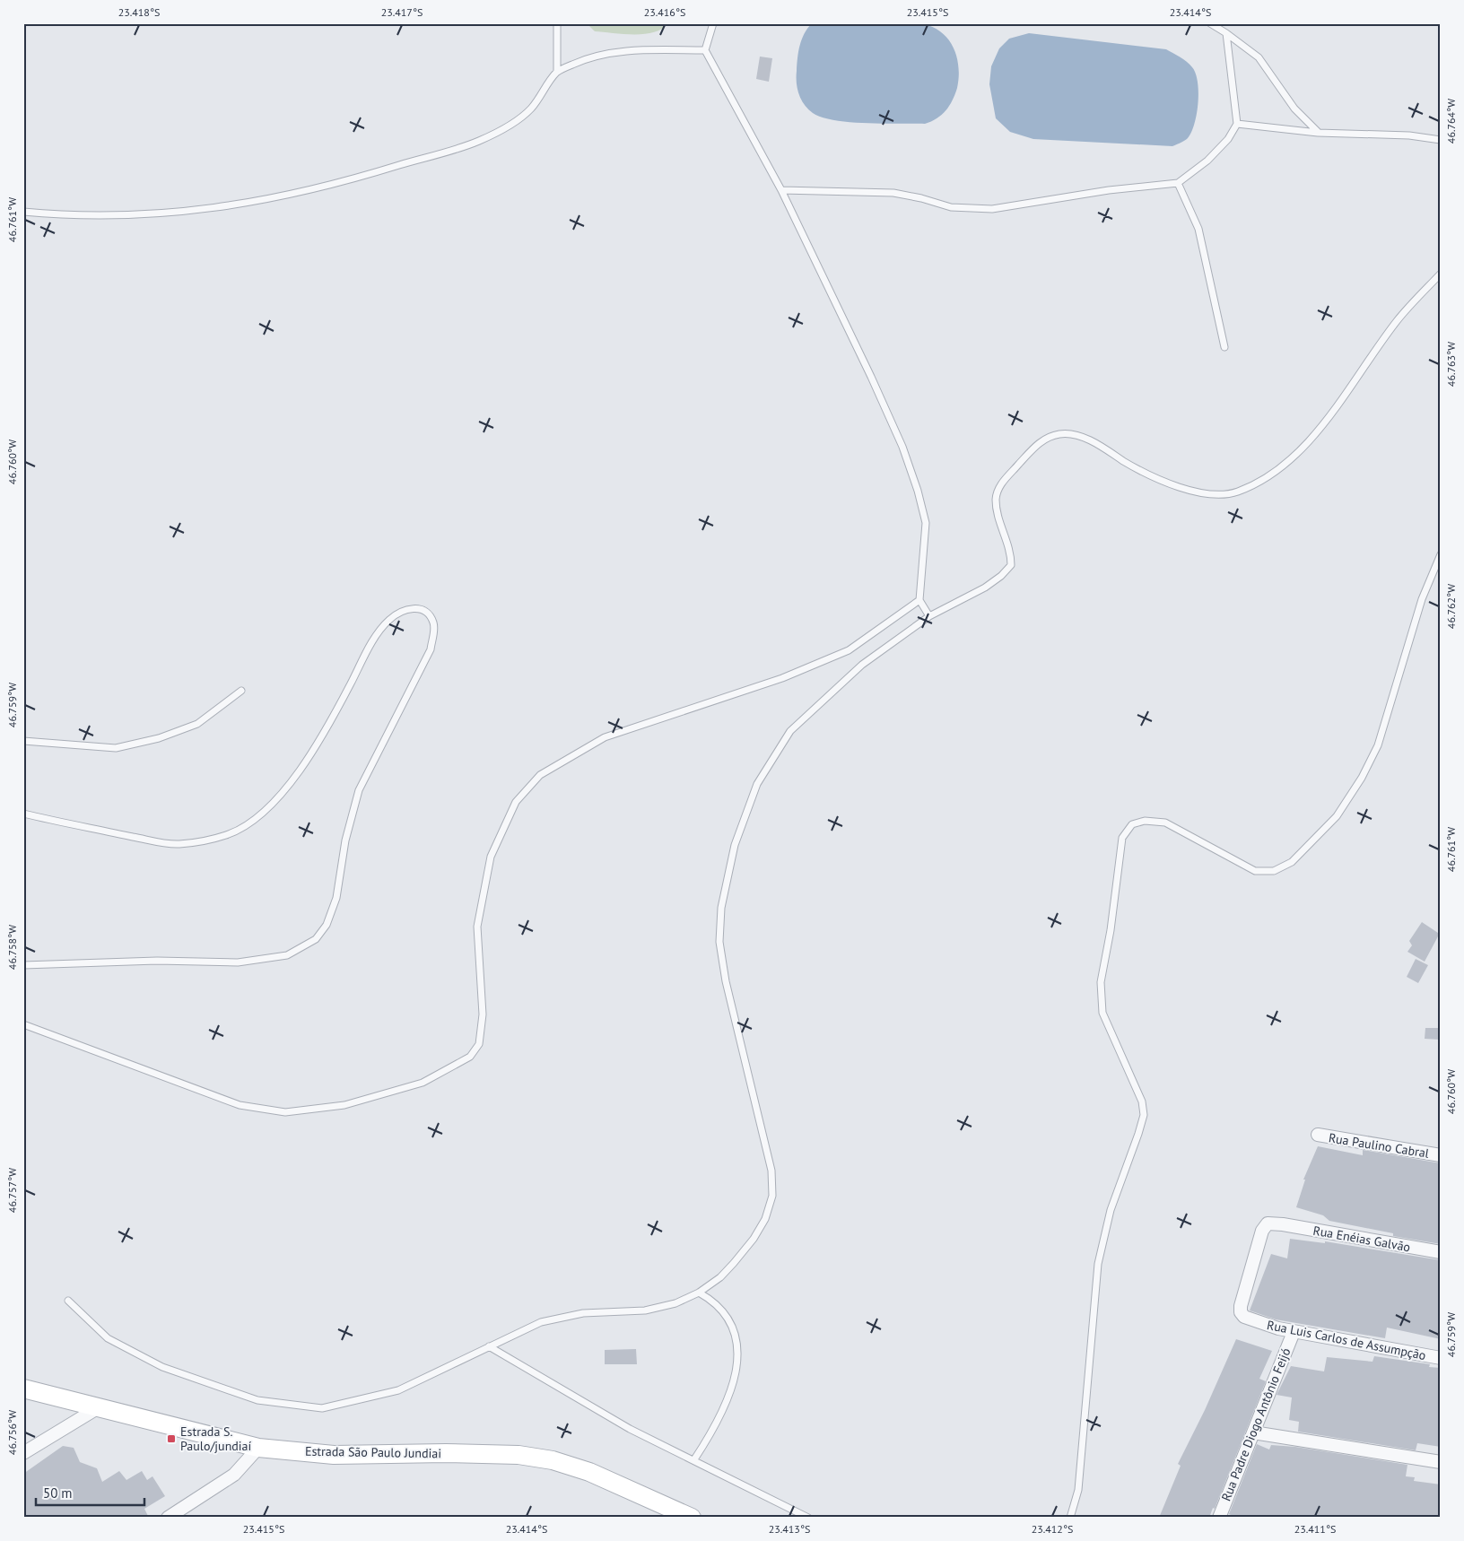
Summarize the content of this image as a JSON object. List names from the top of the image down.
{
  "streets": {
    "main road": ["Estrada São Paulo Jundiai"],
    "street": [
      "Rua Paulino Cabral",
      "Rua Enéias Galvão",
      "Rua Luis Carlos de Assumpção",
      "Rua Padre Diogo Antônio Feijó"
    ]
  },
  "crossings": [
    ["Rua Enéias Galvão", "Rua Luis Carlos de Assumpção"],
    ["Rua Luis Carlos de Assumpção", "Rua Padre Diogo Antônio Feijó"]
  ],
  "places": {
    "transit": ["Estrada S. Paulo/jundiaí"]
  },
  "scale_bar": "50 m",
  "coordinates": [
    "23.418°S",
    "23.417°S",
    "23.416°S",
    "23.415°S",
    "23.414°S",
    "46.764°W",
    "46.761°W",
    "46.763°W",
    "46.760°W",
    "46.762°W",
    "46.759°W",
    "46.758°W",
    "46.757°W",
    "46.756°W",
    "23.413°S",
    "23.412°S",
    "23.411°S"
  ]
}
